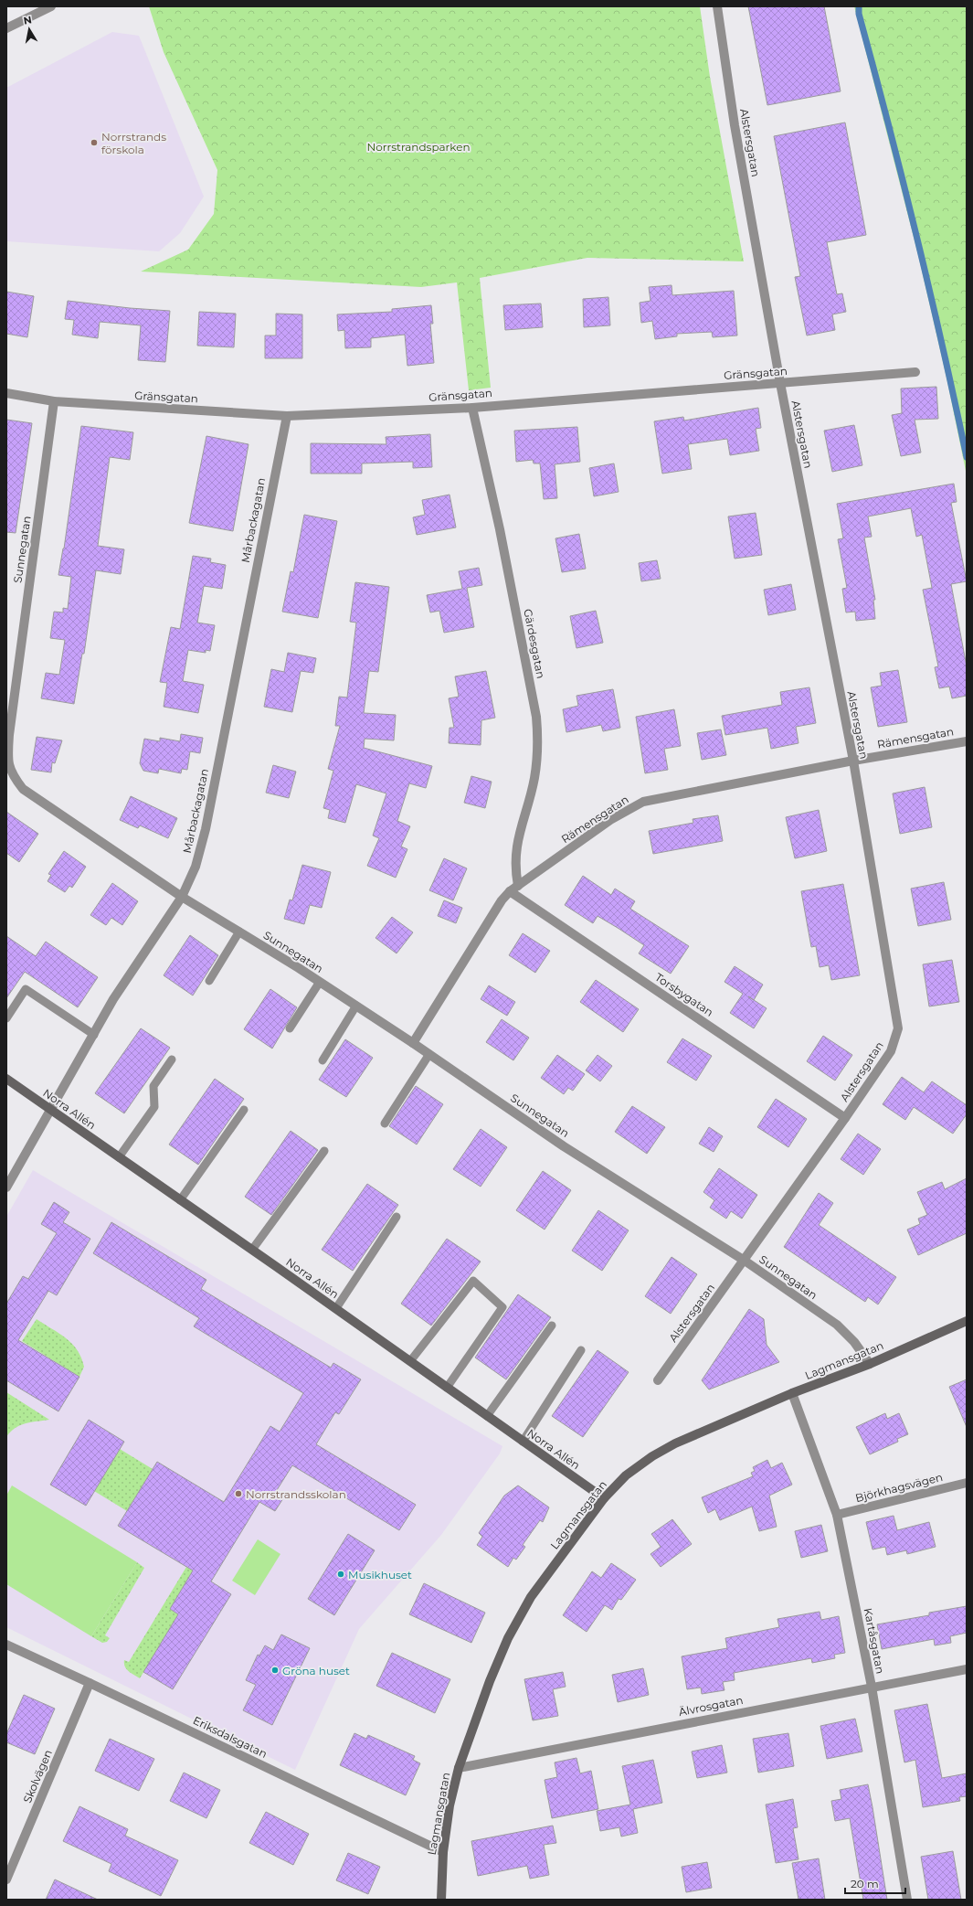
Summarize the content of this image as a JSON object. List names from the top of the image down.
{
  "streets": {
    "street": [
      "Alstersgatan",
      "Gränsgatan",
      "Mårbackagatan",
      "Sunnegatan",
      "Gärdesgatan",
      "Rämensgatan",
      "Torsbygatan",
      "Norra Allén",
      "Lagmansgatan",
      "Björkhagsvägen",
      "Kartåsgatan",
      "Älvrosgatan",
      "Eriksdalsgatan",
      "Skolvägen"
    ]
  },
  "crossings": [
    ["Alstersgatan", "Gränsgatan"],
    ["Alstersgatan", "Sunnegatan"],
    ["Alstersgatan", "Rämensgatan"],
    ["Alstersgatan", "Torsbygatan"],
    ["Gränsgatan", "Mårbackagatan"],
    ["Gränsgatan", "Sunnegatan"],
    ["Gränsgatan", "Gärdesgatan"],
    ["Mårbackagatan", "Sunnegatan"],
    ["Mårbackagatan", "Norra Allén"],
    ["Sunnegatan", "Rämensgatan"],
    ["Sunnegatan", "Lagmansgatan"],
    ["Gärdesgatan", "Rämensgatan"],
    ["Rämensgatan", "Torsbygatan"],
    ["Norra Allén", "Lagmansgatan"],
    ["Lagmansgatan", "Kartåsgatan"],
    ["Lagmansgatan", "Älvrosgatan"],
    ["Lagmansgatan", "Eriksdalsgatan"],
    ["Björkhagsvägen", "Kartåsgatan"],
    ["Kartåsgatan", "Älvrosgatan"],
    ["Eriksdalsgatan", "Skolvägen"]
  ],
  "parks": ["Norrstrandsparken"],
  "places": [
    "Norrstrands förskola",
    "Norrstrandsskolan",
    "Musikhuset",
    "Gröna huset"
  ],
  "scale_bar": "20 m",
  "north": "top"
}
